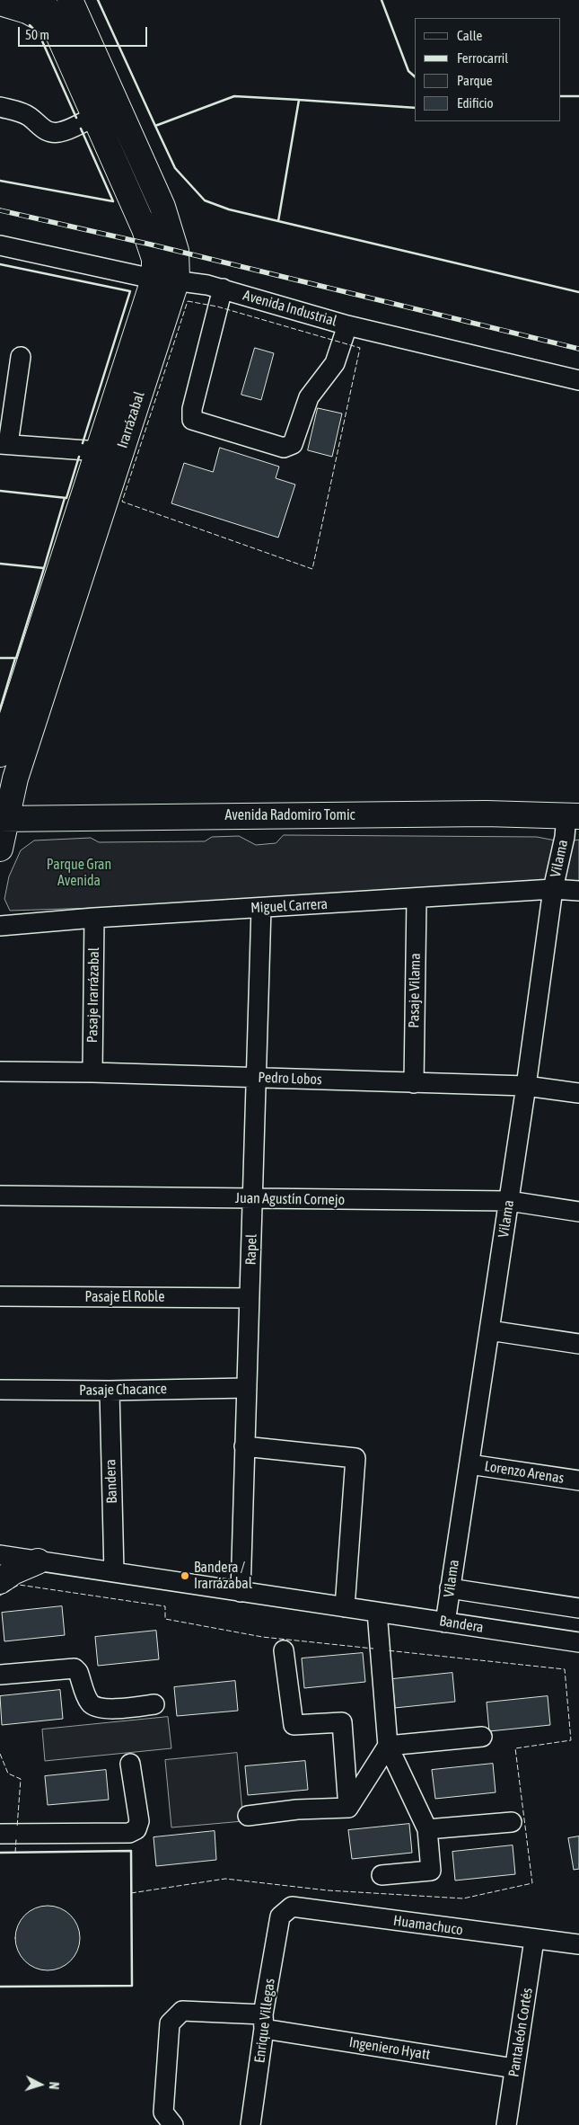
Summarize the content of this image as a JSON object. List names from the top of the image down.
{
  "streets": {
    "main road": ["Irarrázabal", "Avenida Radomiro Tomic"],
    "street": [
      "Avenida Industrial",
      "Vilama",
      "Miguel Carrera",
      "Pasaje Vilama",
      "Pasaje Irarrázabal",
      "Pedro Lobos",
      "Juan Agustín Cornejo",
      "Rapel",
      "Pasaje El Roble",
      "Pasaje Chacance",
      "Lorenzo Arenas",
      "Bandera",
      "Huamachuco",
      "Enrique Villegas",
      "Pantaleón Cortés",
      "Ingeniero Hyatt"
    ]
  },
  "crossings": [
    ["Avenida Industrial", "Irarrázabal"],
    ["Irarrázabal", "Avenida Radomiro Tomic"],
    ["Avenida Radomiro Tomic", "Vilama"],
    ["Vilama", "Miguel Carrera"],
    ["Vilama", "Pedro Lobos"],
    ["Vilama", "Juan Agustín Cornejo"],
    ["Vilama", "Lorenzo Arenas"],
    ["Vilama", "Bandera"],
    ["Miguel Carrera", "Pasaje Vilama"],
    ["Miguel Carrera", "Pasaje Irarrázabal"],
    ["Miguel Carrera", "Rapel"],
    ["Pasaje Vilama", "Pedro Lobos"],
    ["Pasaje Irarrázabal", "Pedro Lobos"],
    ["Pedro Lobos", "Rapel"],
    ["Juan Agustín Cornejo", "Rapel"],
    ["Rapel", "Pasaje El Roble"],
    ["Rapel", "Pasaje Chacance"],
    ["Rapel", "Bandera"],
    ["Pasaje Chacance", "Bandera"],
    ["Huamachuco", "Enrique Villegas"],
    ["Huamachuco", "Pantaleón Cortés"],
    ["Enrique Villegas", "Ingeniero Hyatt"],
    ["Pantaleón Cortés", "Ingeniero Hyatt"]
  ],
  "parks": ["Parque Gran Avenida"],
  "places": ["Bandera / Irarrázabal"],
  "legend": [
    "Calle",
    "Ferrocarril",
    "Parque",
    "Edificio"
  ],
  "scale_bar": "50 m",
  "north": "right"
}
